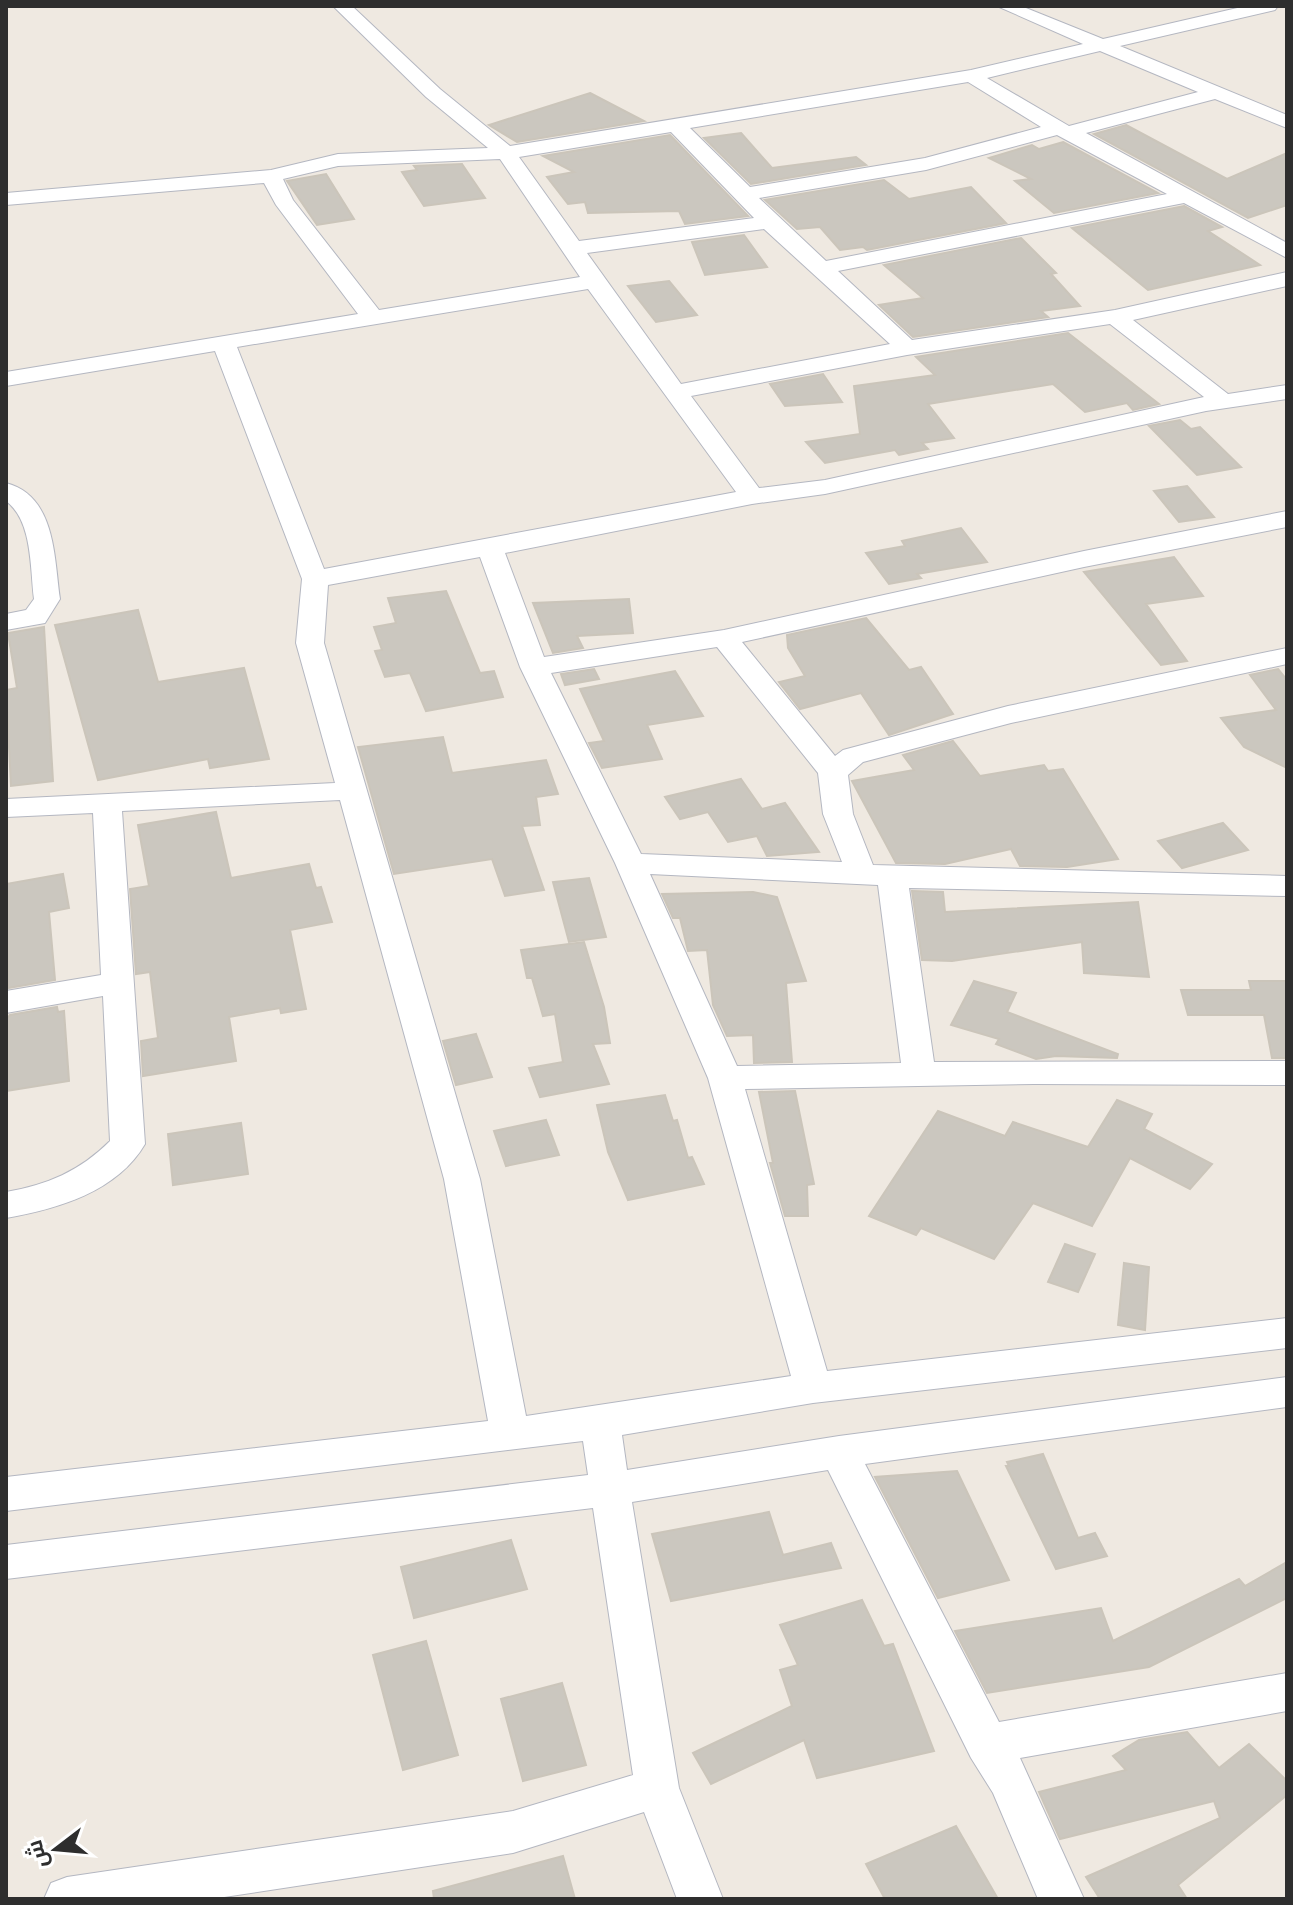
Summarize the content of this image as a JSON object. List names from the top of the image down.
{
  "north": "left"
}
